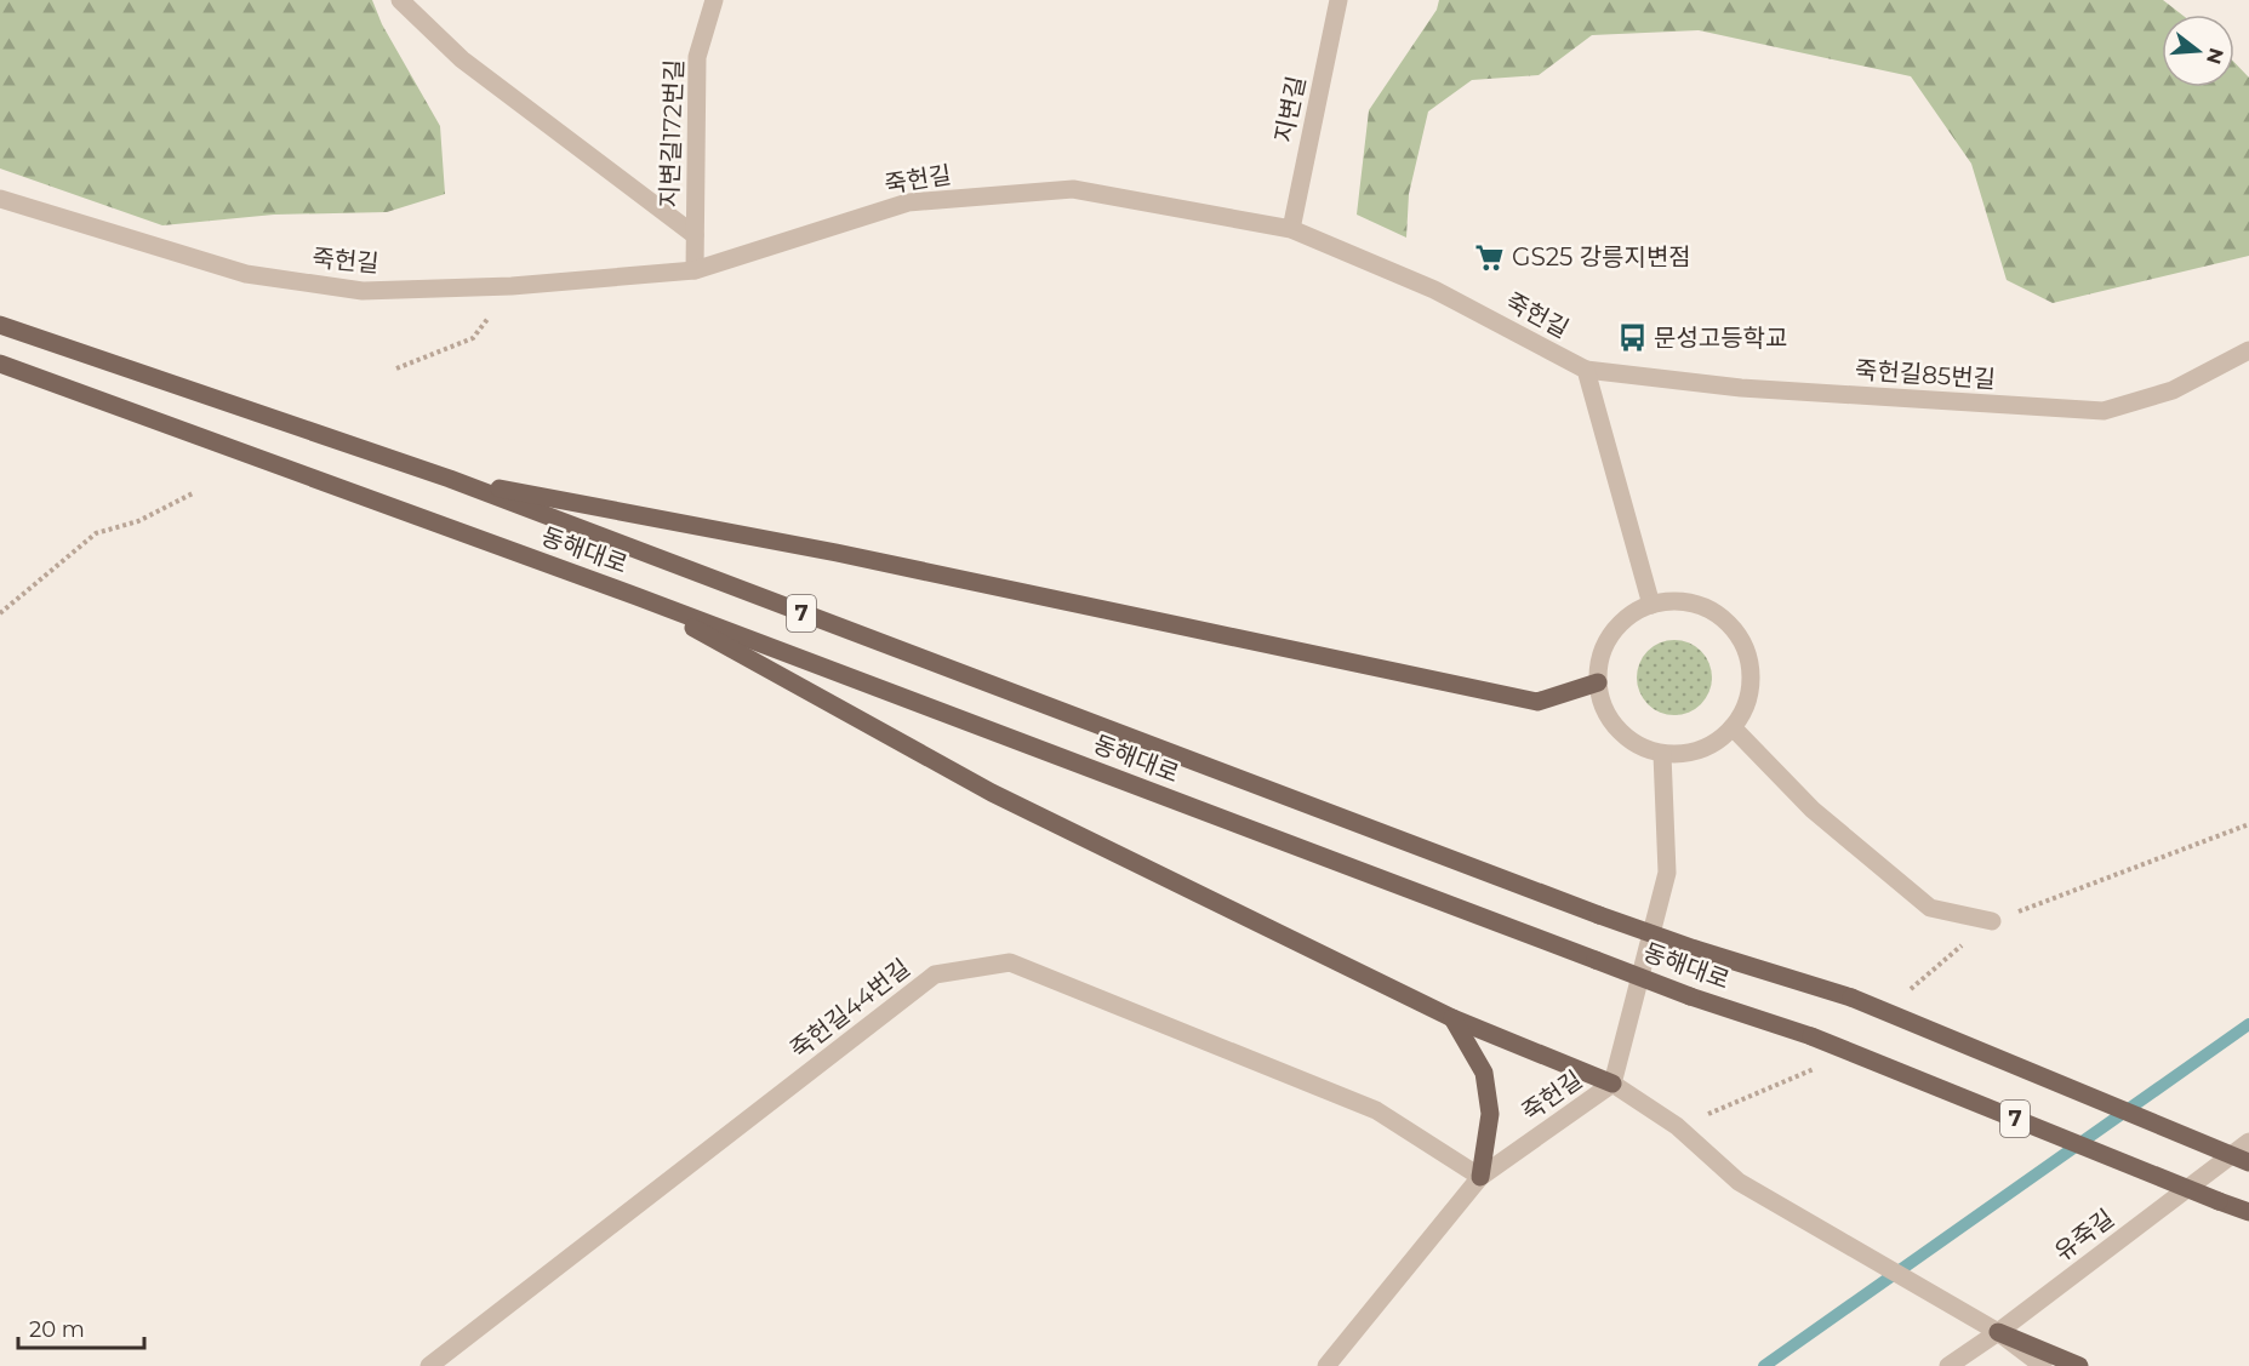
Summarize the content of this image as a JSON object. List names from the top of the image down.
{
  "streets": {
    "main road": ["동해대로", "7"],
    "street": [
      "지변길",
      "지변길172번길",
      "죽헌길",
      "죽헌길85번길",
      "죽헌길44번길",
      "유죽길"
    ]
  },
  "crossings": [
    ["지변길", "죽헌길"],
    ["지변길172번길", "죽헌길"],
    ["죽헌길", "죽헌길85번길"],
    ["죽헌길", "죽헌길44번길"]
  ],
  "places": {
    "supermarket": ["GS25 강릉지변점"],
    "bus stop": ["문성고등학교"]
  },
  "scale_bar": "20 m",
  "north": "right"
}
